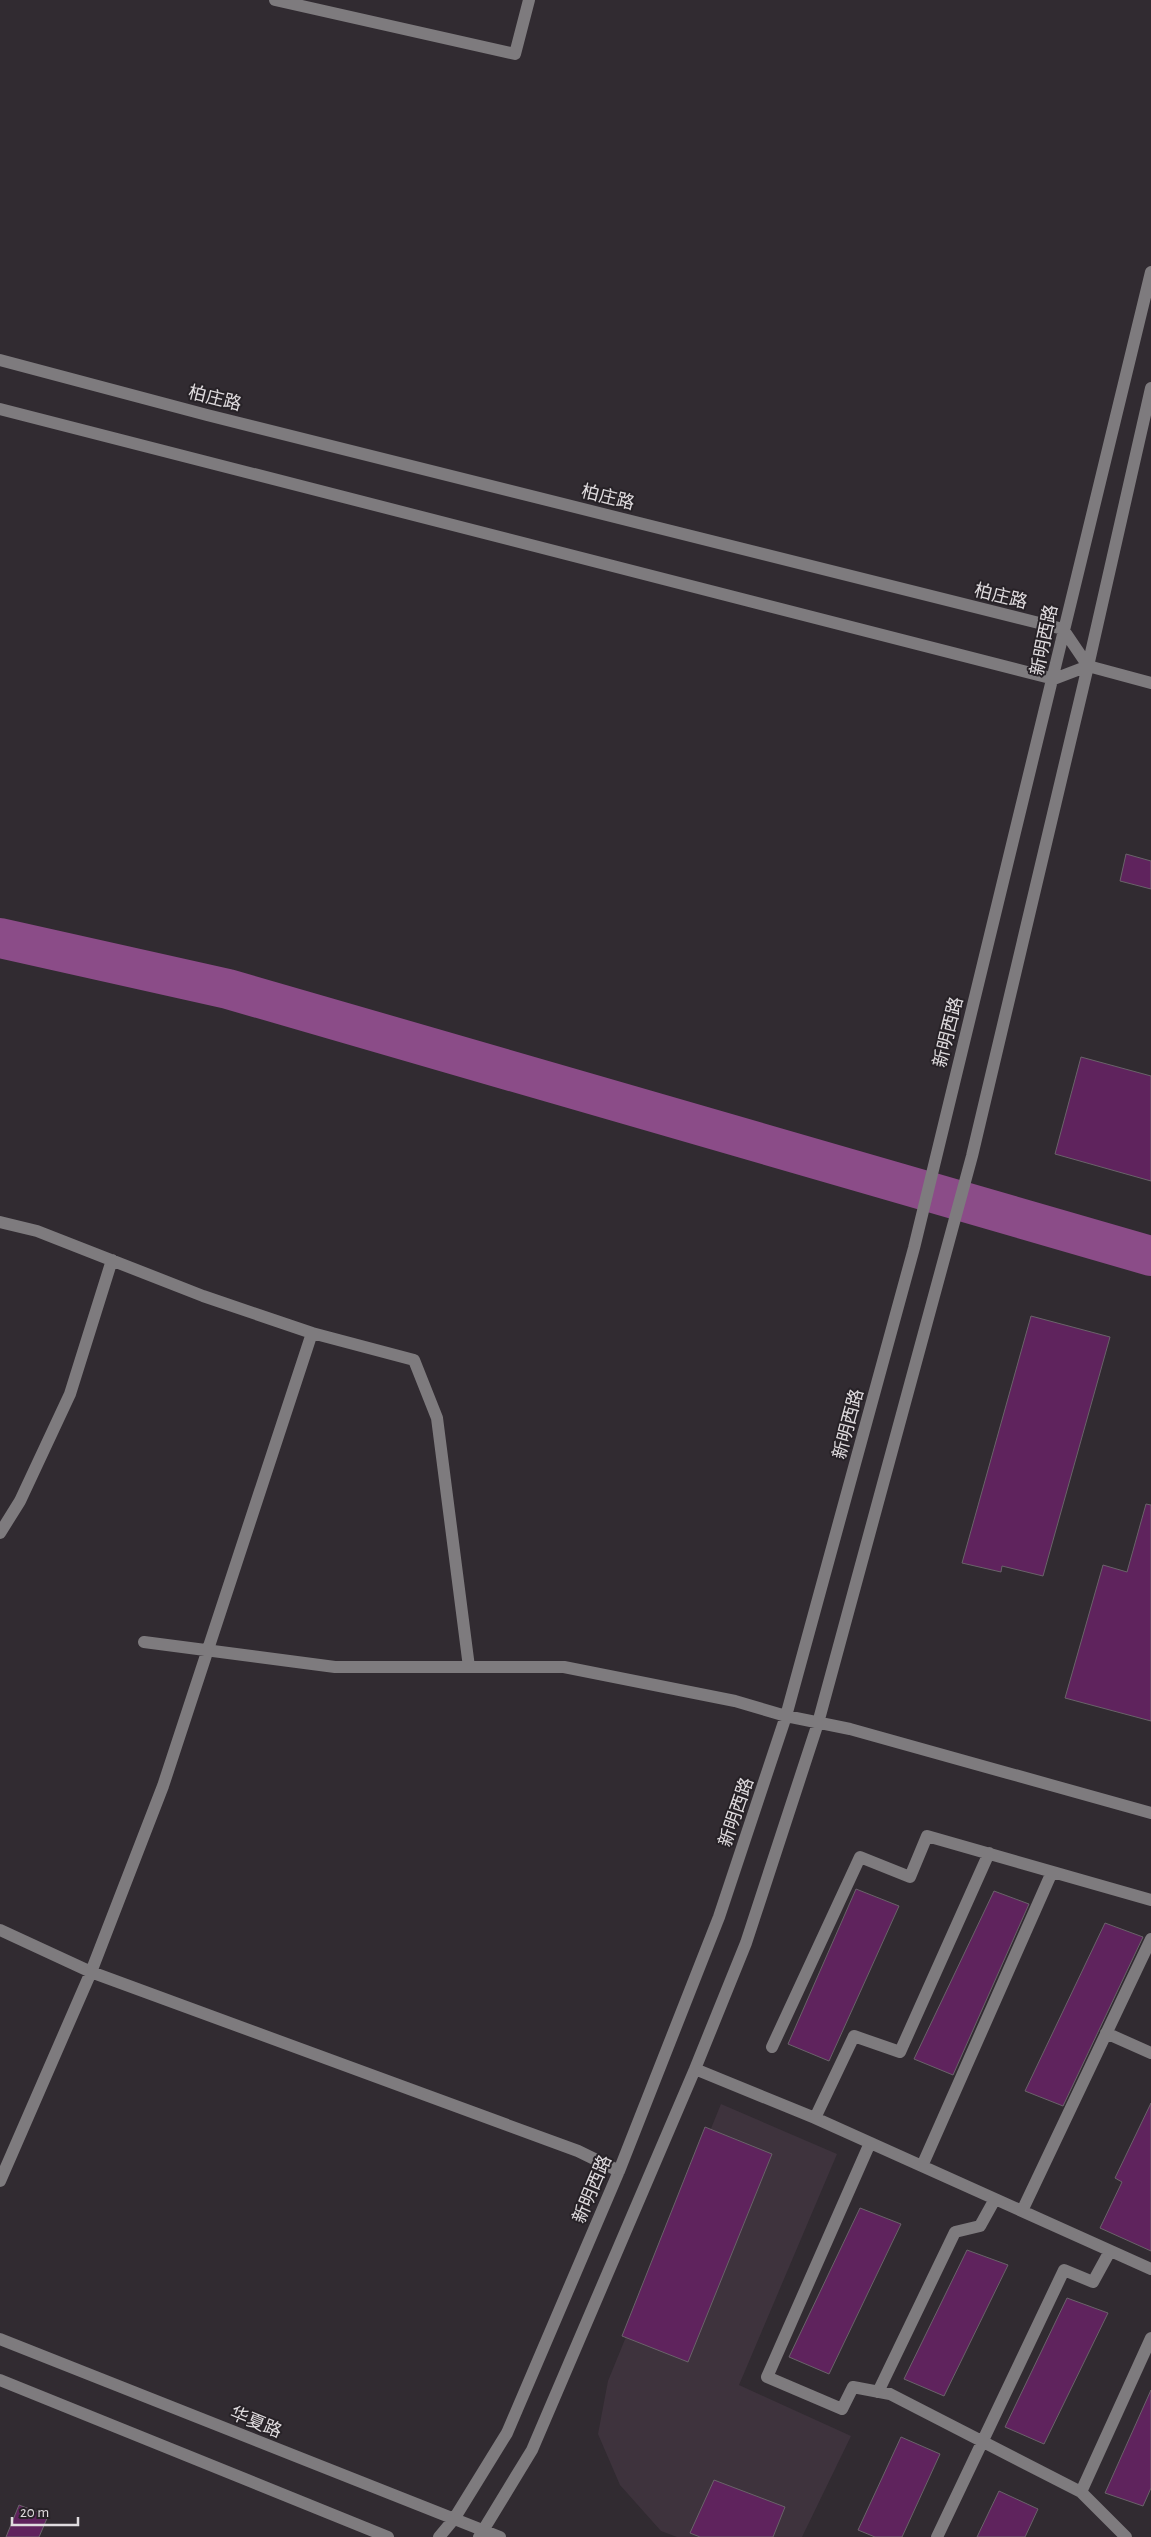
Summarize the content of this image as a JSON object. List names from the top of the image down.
{
  "streets": {
    "street": ["柏庄路", "新明西路", "华夏路"]
  },
  "crossings": [
    ["柏庄路", "新明西路"],
    ["新明西路", "华夏路"]
  ],
  "scale_bar": "20 m"
}
